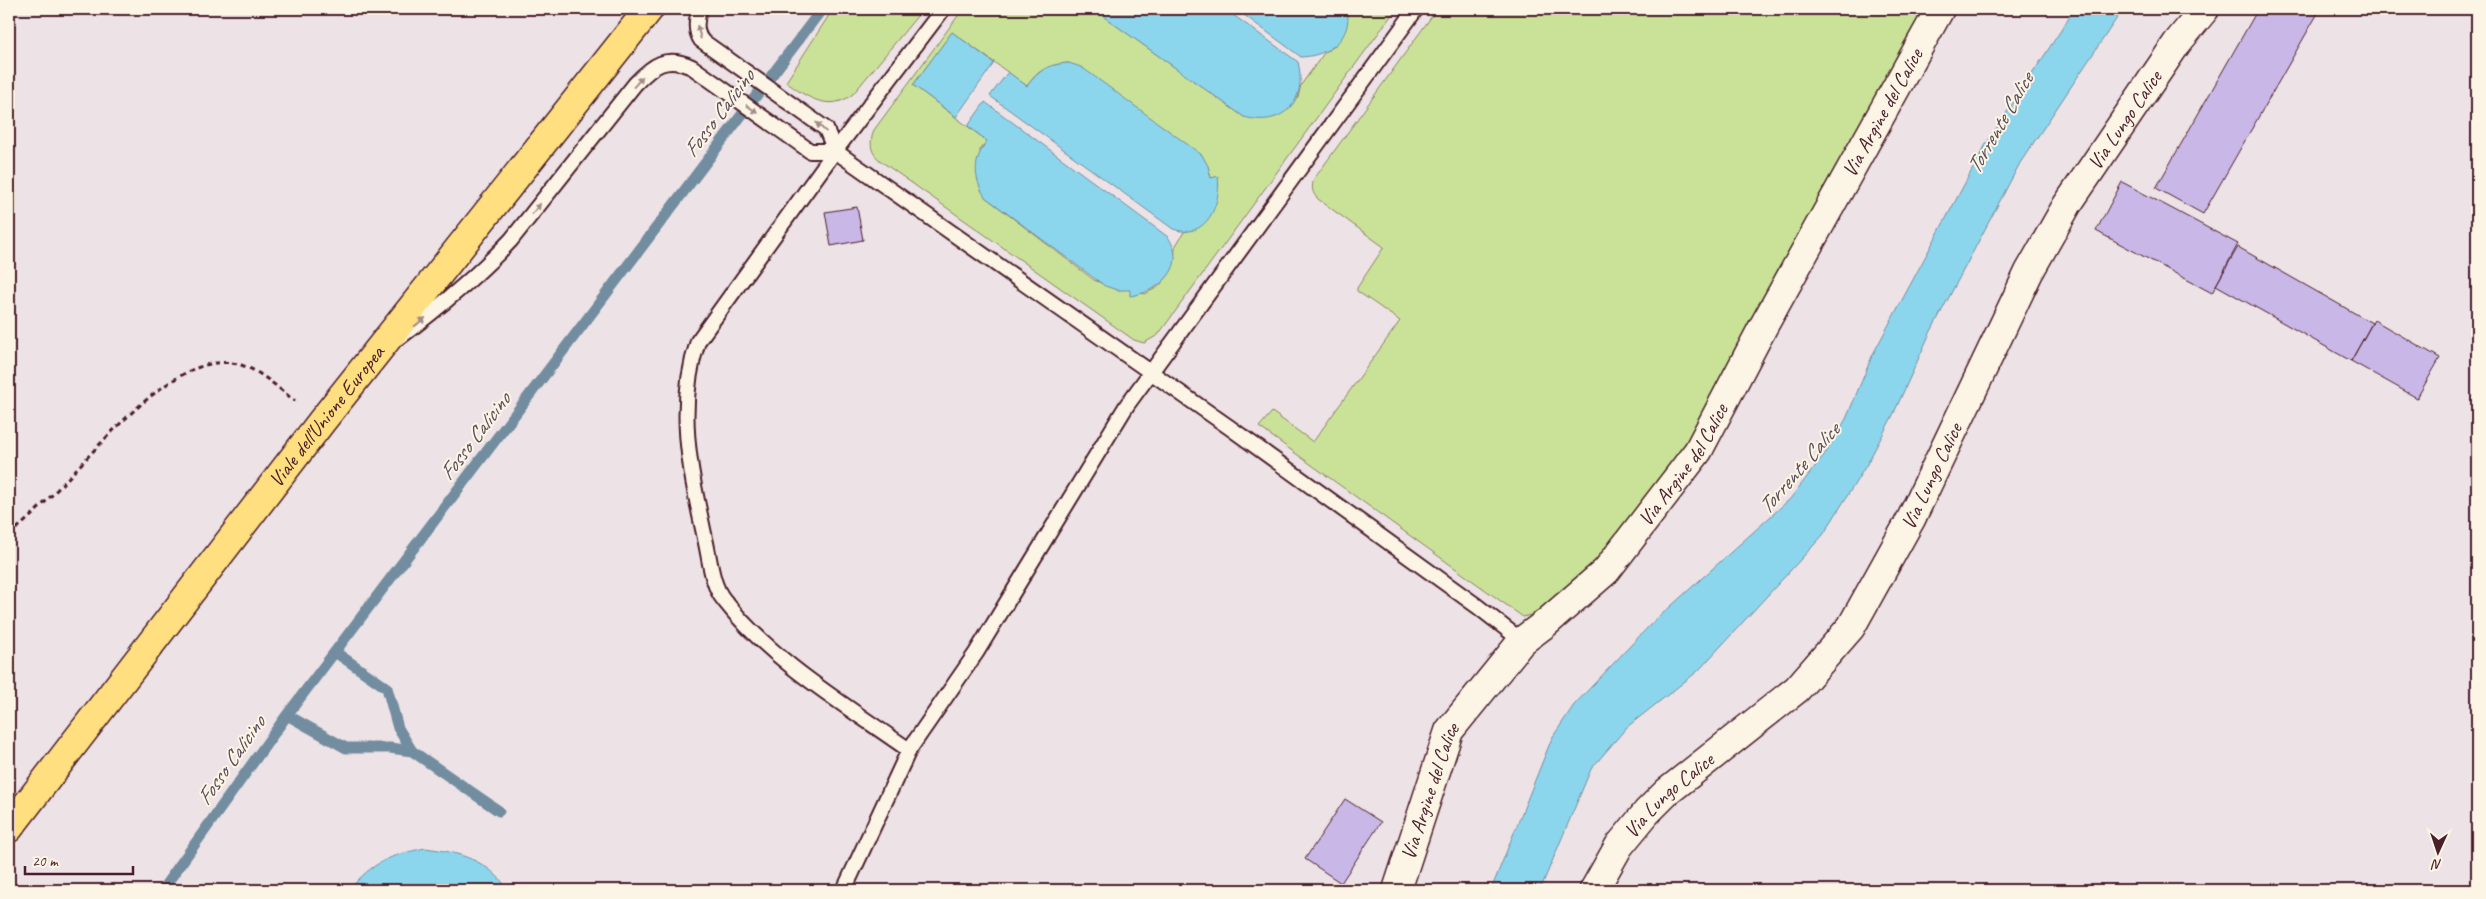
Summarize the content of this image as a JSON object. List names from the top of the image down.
{
  "streets": {
    "main road": ["Viale dell'Unione Europea"],
    "street": ["Via Argine del Calice", "Via Lungo Calice"]
  },
  "water": ["Fosso Calicino", "Torrente Calice"],
  "scale_bar": "20 m",
  "north": "bottom"
}
